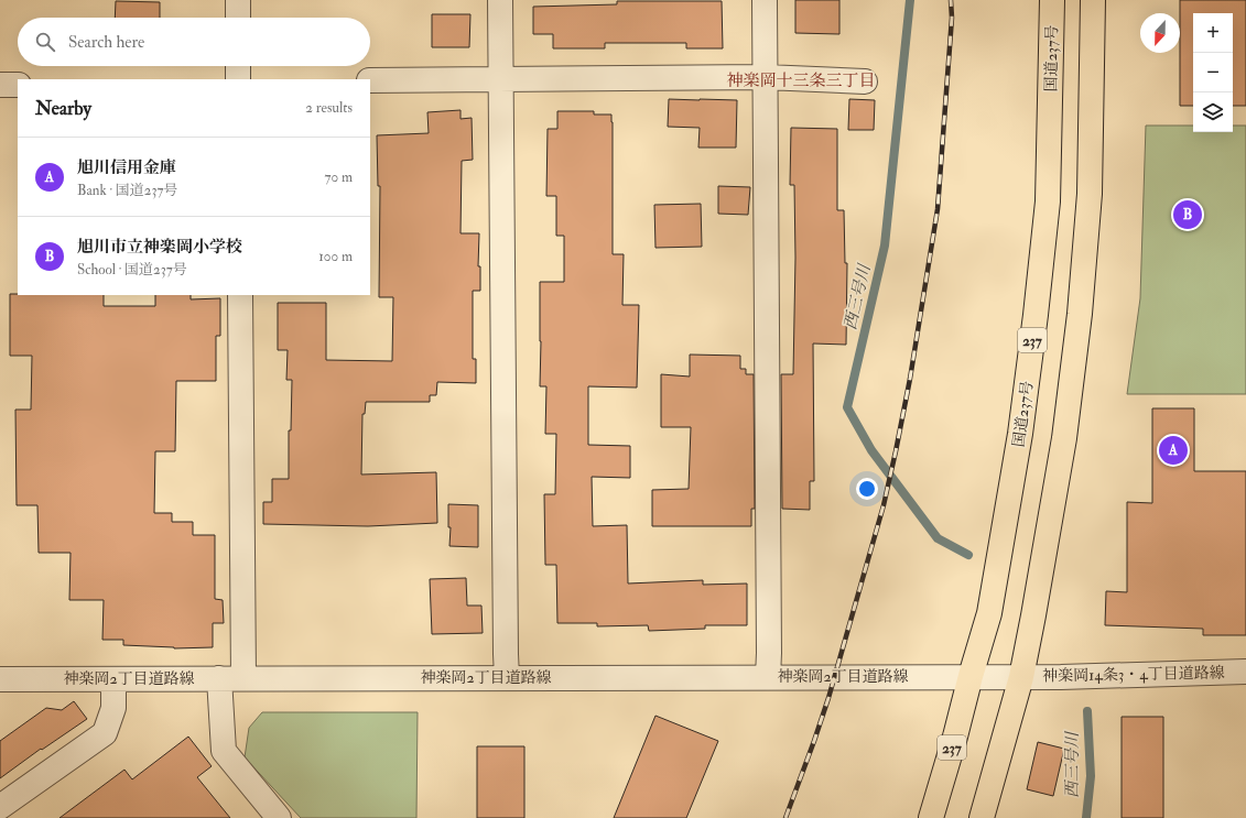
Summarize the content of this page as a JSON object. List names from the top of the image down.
{
  "streets": {
    "highway": ["国道237号", "237"],
    "street": ["神楽岡14条3・4丁目道路線", "神楽岡2丁目道路線"]
  },
  "crossings": [
    ["国道237号", "神楽岡14条3・4丁目道路線"],
    ["国道237号", "神楽岡2丁目道路線"],
    ["神楽岡14条3・4丁目道路線", "神楽岡2丁目道路線"]
  ],
  "districts": ["神楽岡十三条三丁目"],
  "water": ["西三号川"],
  "north": "bottom",
  "page": {
    "map_buttons": ["+", "−"],
    "search": "Search here",
    "heading": ["Nearby", "2 results"],
    "list": [
      {
        "mark": "A",
        "name": "旭川信用金庫",
        "note": "Bank · 国道237号",
        "value": "70 m"
      },
      {
        "mark": "B",
        "name": "旭川市立神楽岡小学校",
        "note": "School · 国道237号",
        "value": "100 m"
      }
    ],
    "pins": ["B", "A"]
  }
}
